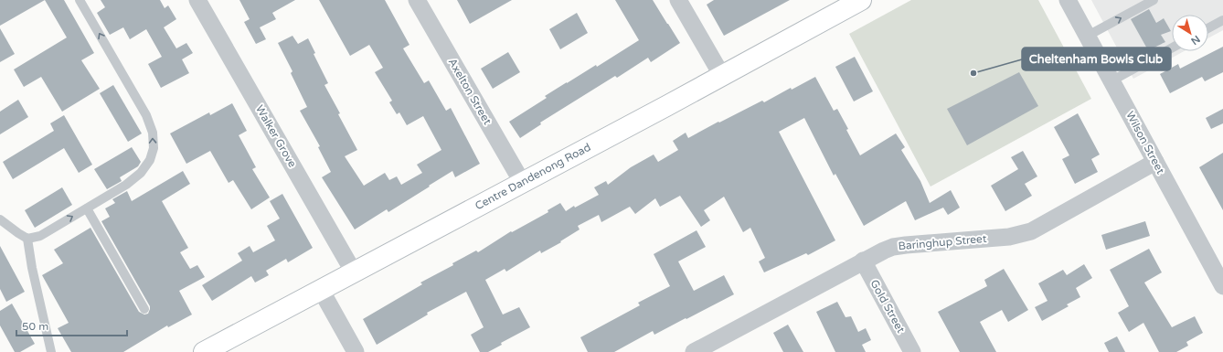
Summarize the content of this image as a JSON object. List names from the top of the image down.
{
  "streets": {
    "main road": ["Centre Dandenong Road"],
    "street": [
      "Axelton Street",
      "Walker Grove",
      "Wilson Street",
      "Baringhup Street",
      "Gold Street"
    ]
  },
  "crossings": [
    ["Axelton Street", "Centre Dandenong Road"],
    ["Walker Grove", "Centre Dandenong Road"],
    ["Wilson Street", "Baringhup Street"],
    ["Baringhup Street", "Gold Street"]
  ],
  "places": ["Cheltenham Bowls Club"],
  "scale_bar": "50 m",
  "north": "bottom right"
}
